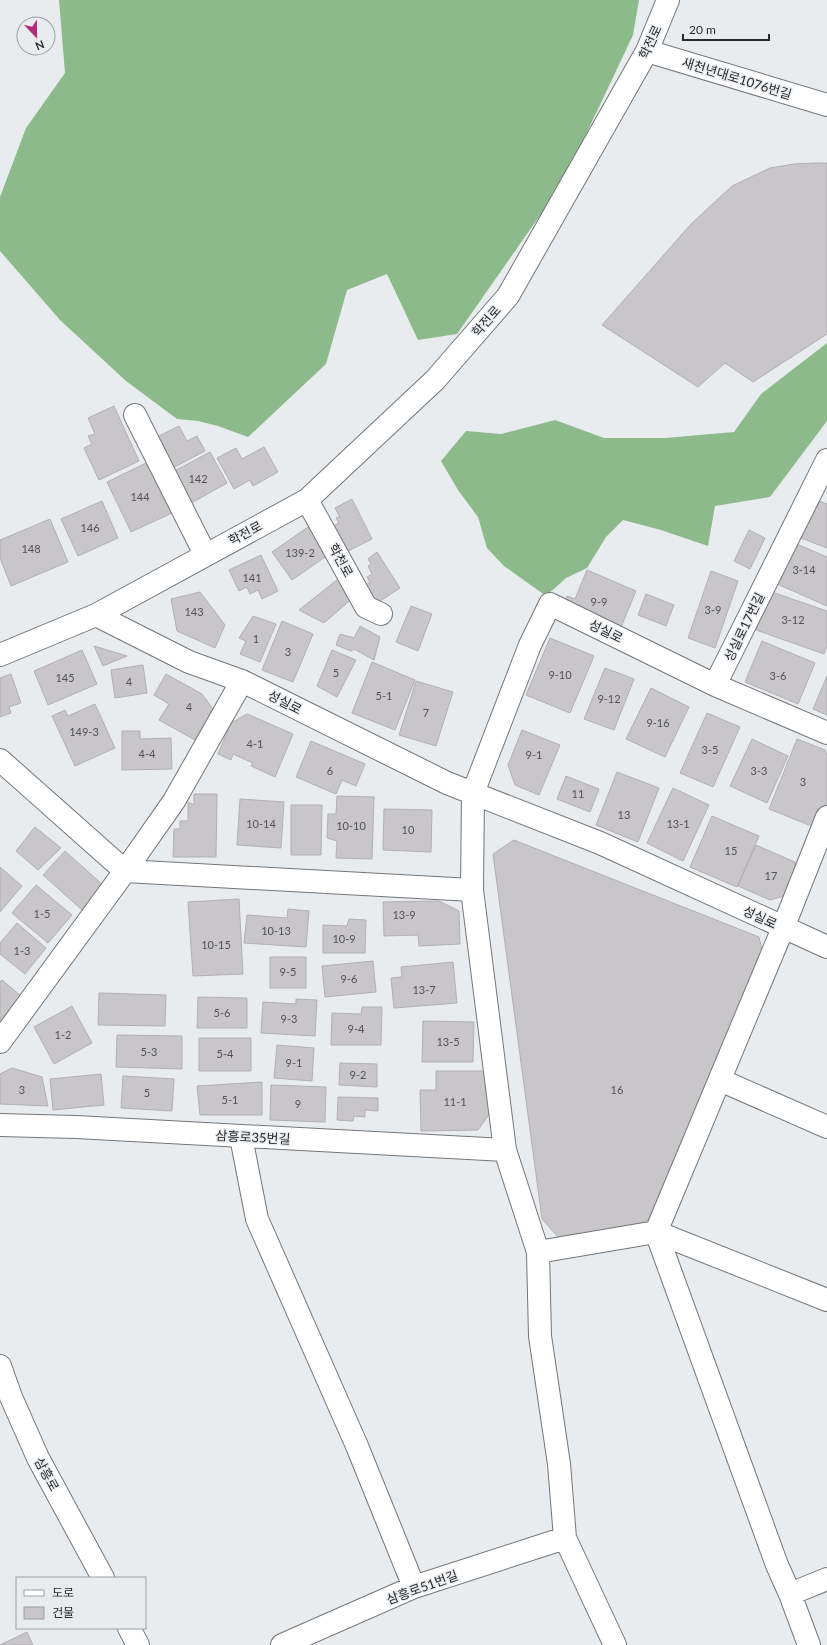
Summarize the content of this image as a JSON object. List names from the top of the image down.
{
  "streets": {
    "street": [
      "학전로",
      "새천년대로1076번길",
      "학천로",
      "성실로17번길",
      "성실로",
      "삼흥로35번길",
      "삼흥로",
      "삼흥로51번길"
    ]
  },
  "crossings": [
    ["학전로", "새천년대로1076번길"],
    ["학전로", "학천로"],
    ["학전로", "성실로"],
    ["성실로17번길", "성실로"]
  ],
  "house_numbers": [
    "142",
    "144",
    "146",
    "148",
    "139-2",
    "3-14",
    "141",
    "9-9",
    "3-9",
    "143",
    "3-12",
    "1",
    "3",
    "5",
    "9-10",
    "3-6",
    "145",
    "4",
    "5-1",
    "9-12",
    "4",
    "7",
    "9-16",
    "149-3",
    "4-1",
    "3-5",
    "4-4",
    "9-1",
    "6",
    "3-3",
    "3",
    "11",
    "13",
    "10-14",
    "13-1",
    "10-10",
    "10",
    "15",
    "17",
    "1-5",
    "13-9",
    "10-13",
    "10-9",
    "10-15",
    "1-3",
    "9-5",
    "9-6",
    "13-7",
    "5-6",
    "9-3",
    "9-4",
    "1-2",
    "13-5",
    "5-3",
    "5-4",
    "9-1",
    "9-2",
    "3",
    "16",
    "5",
    "5-1",
    "11-1",
    "9"
  ],
  "legend": ["도로", "건물"],
  "scale_bar": "20 m",
  "north": "bottom"
}
